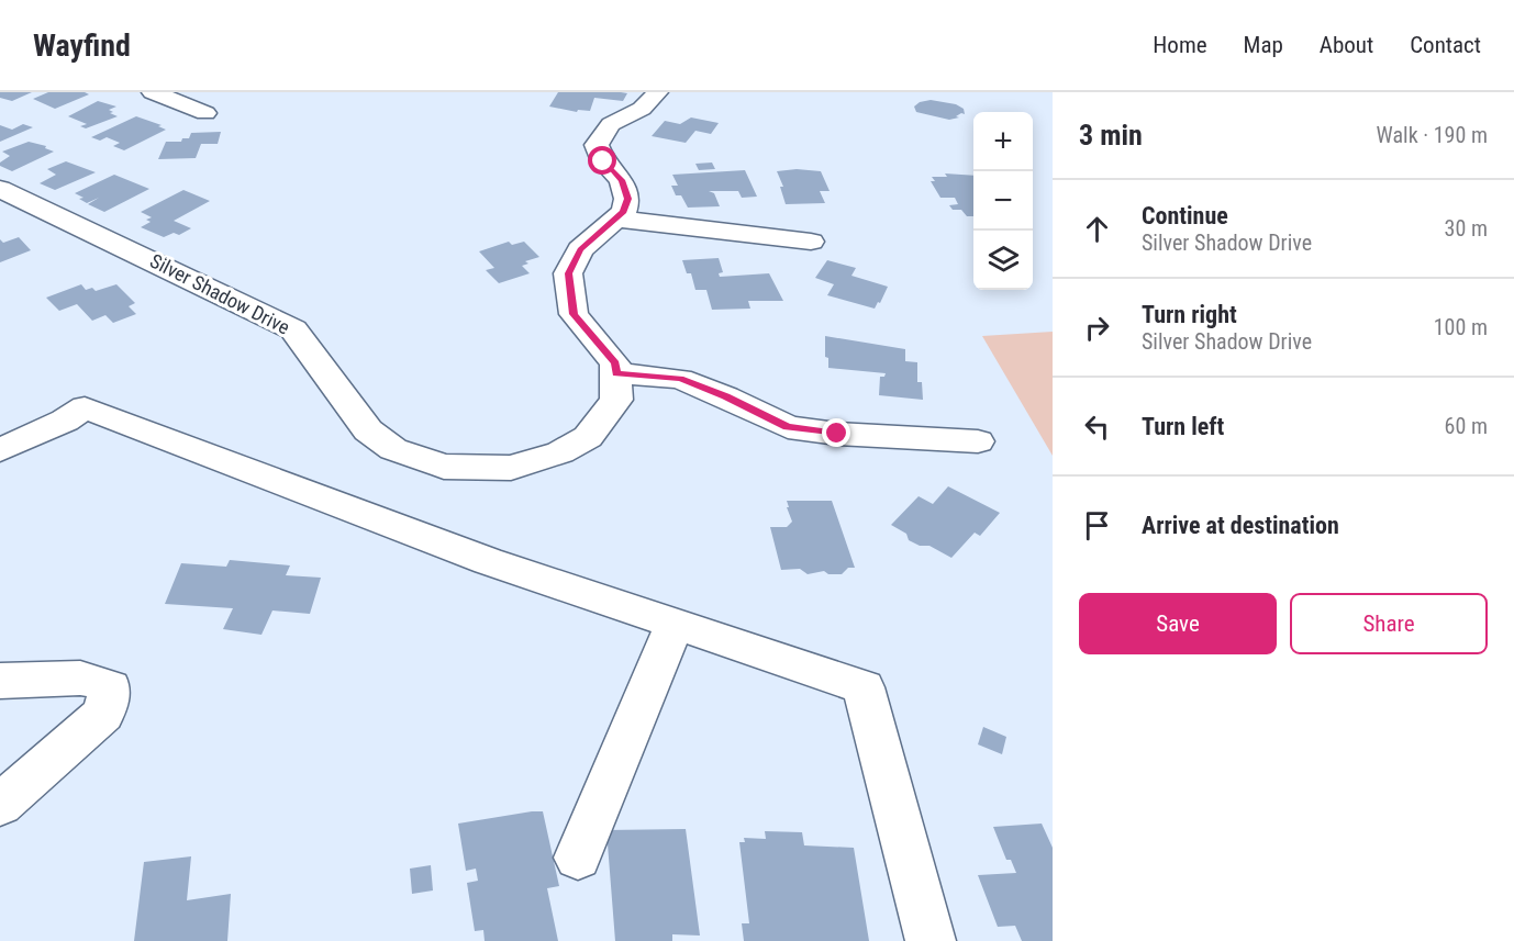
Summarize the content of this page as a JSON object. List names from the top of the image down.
{
  "streets": {
    "street": ["Silver Shadow Drive"]
  },
  "page": {
    "header": "Wayfind",
    "nav": [
      "Home",
      "Map",
      "About",
      "Contact"
    ],
    "heading": ["3 min", "Walk · 190 m"],
    "map_buttons": ["+", "−"],
    "list": [
      ["Continue", "Silver Shadow Drive", "30 m"],
      ["Turn right", "Silver Shadow Drive", "100 m"],
      ["Turn left", "60 m"],
      "Arrive at destination"
    ],
    "buttons": ["Save", "Share"]
  }
}
